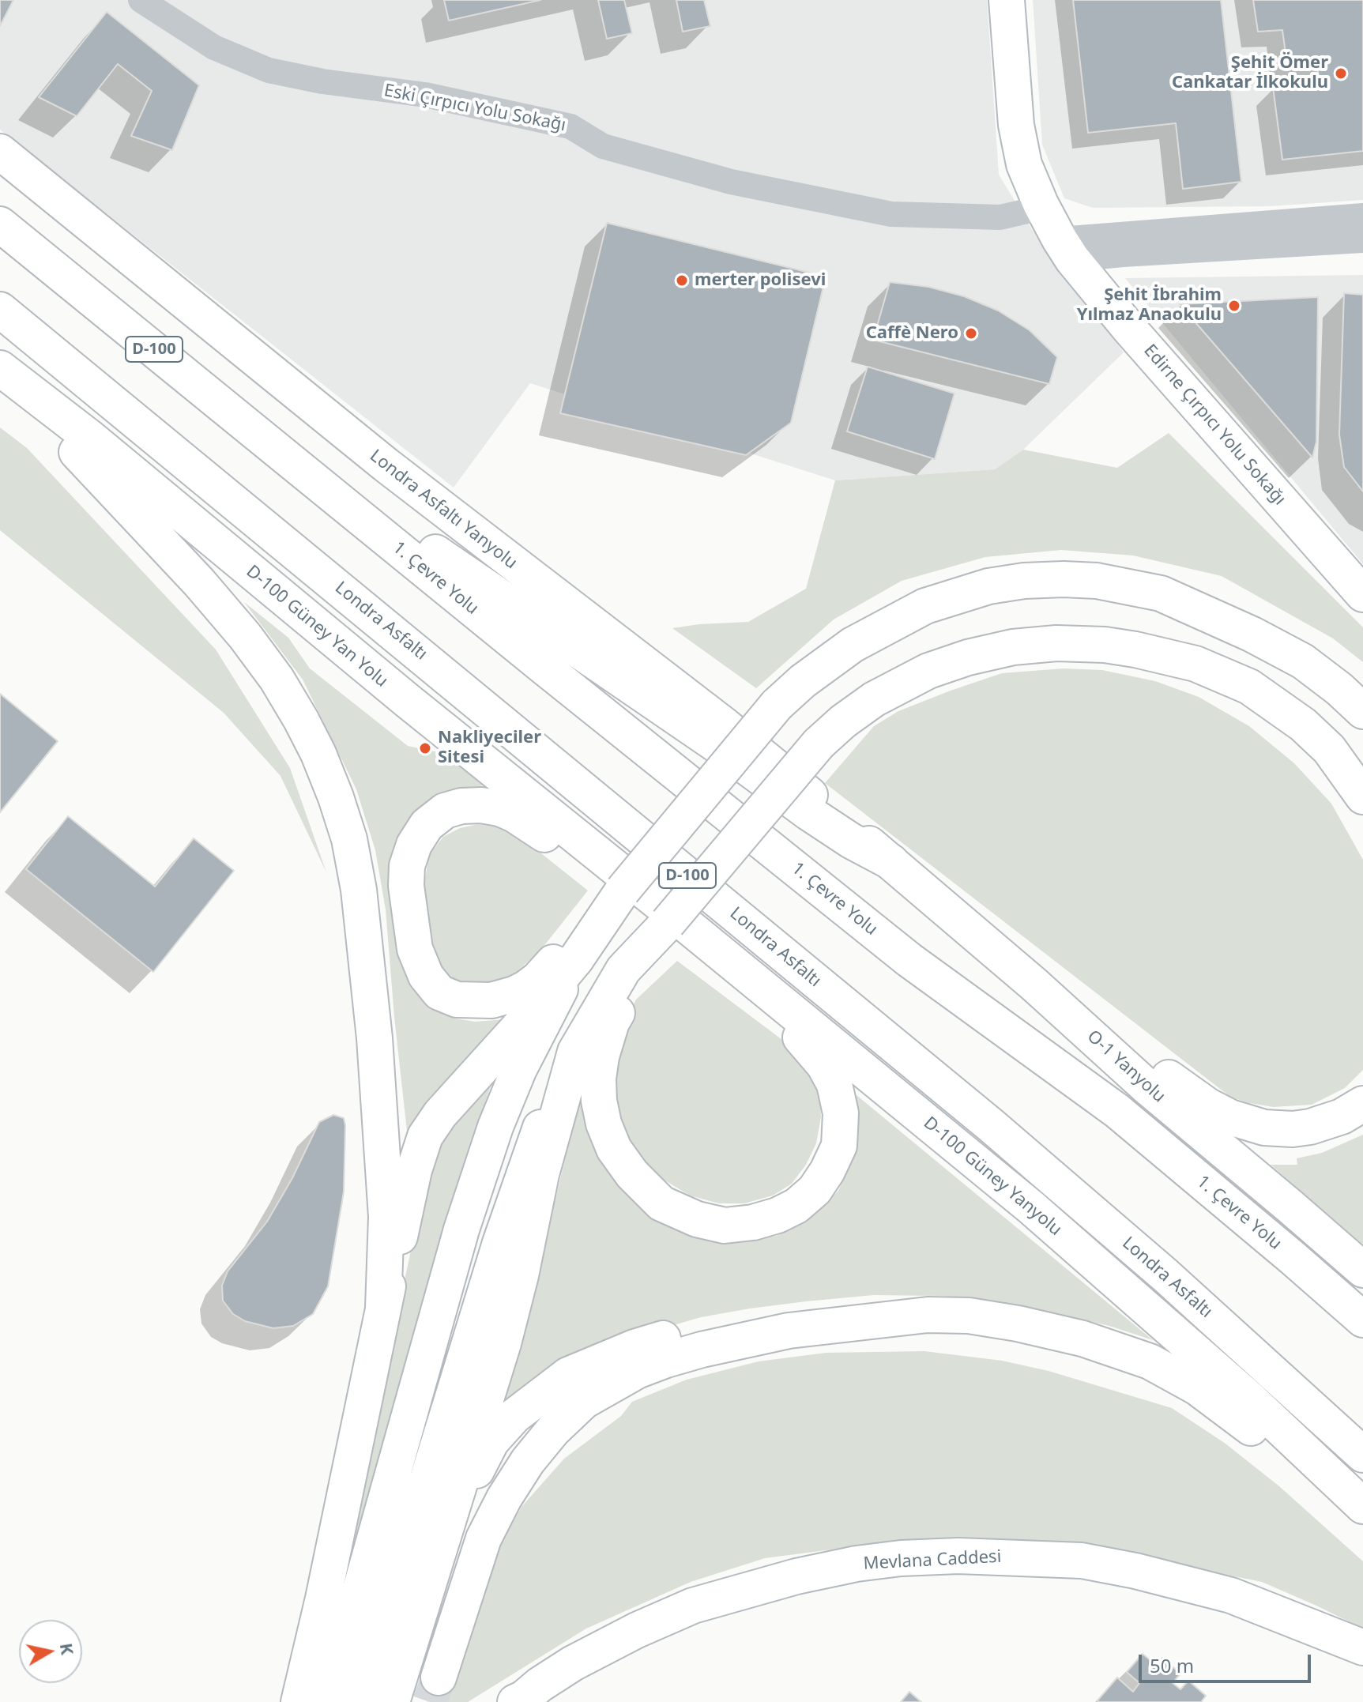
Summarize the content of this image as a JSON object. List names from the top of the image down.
{
  "streets": {
    "main road": [
      "D-100",
      "Edirne Çırpıcı Yolu Sokağı",
      "Londra Asfaltı Yanyolu",
      "1. Çevre Yolu",
      "Londra Asfaltı",
      "D-100 Güney Yan Yolu",
      "O-1 Yanyolu",
      "D-100 Güney Yanyolu",
      "Mevlana Caddesi"
    ],
    "street": ["Eski Çırpıcı Yolu Sokağı"]
  },
  "crossings": [
    ["Eski Çırpıcı Yolu Sokağı", "Edirne Çırpıcı Yolu Sokağı"],
    ["D-100", "1. Çevre Yolu"],
    ["Londra Asfaltı Yanyolu", "O-1 Yanyolu"],
    ["D-100 Güney Yan Yolu", "D-100 Güney Yanyolu"]
  ],
  "places": [
    "Şehit Ömer Cankatar İlkokulu",
    "merter polisevi",
    "Şehit İbrahim Yılmaz Anaokulu",
    "Caffè Nero",
    "Nakliyeciler Sitesi"
  ],
  "scale_bar": "50 m",
  "north": "right"
}
